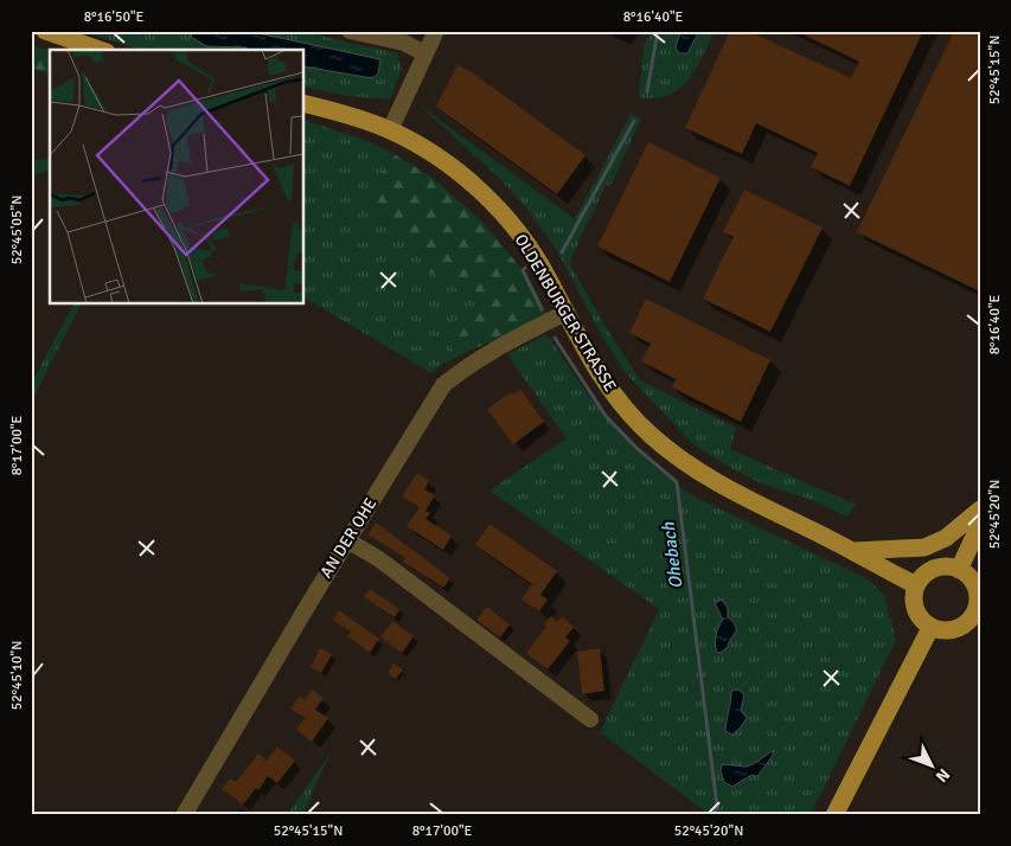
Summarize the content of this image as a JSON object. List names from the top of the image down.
{
  "streets": {
    "main road": ["OLDENBURGER STRASSE"],
    "street": ["AN DER OHE"]
  },
  "crossings": [
    ["OLDENBURGER STRASSE", "AN DER OHE"]
  ],
  "water": ["Ohebach"],
  "north": "bottom right",
  "coordinates": [
    "8°16'50\"E",
    "8°16'40\"E",
    "52°45'15\"N",
    "52°45'05\"N",
    "8°17'00\"E",
    "52°45'20\"N",
    "52°45'10\"N"
  ]
}
